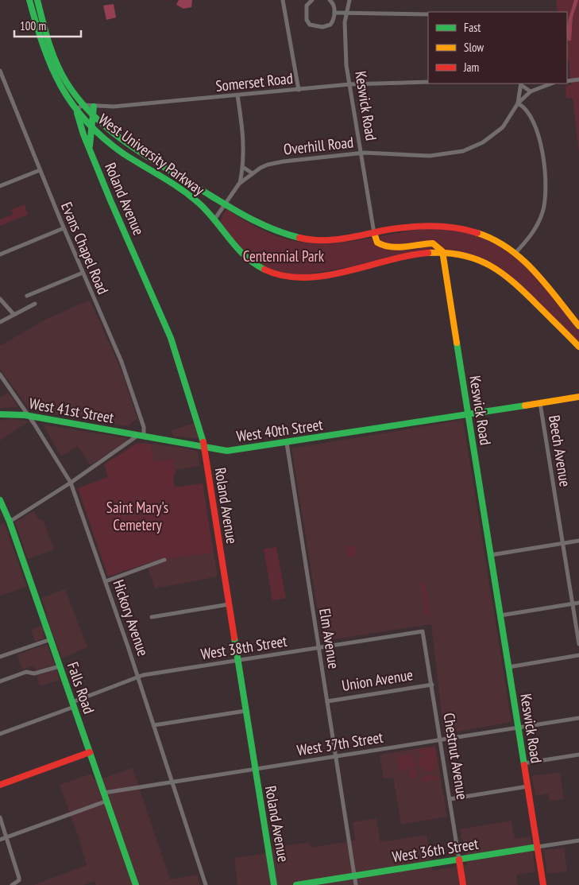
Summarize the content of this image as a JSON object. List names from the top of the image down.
{
  "streets": {
    "main road": [
      "Keswick Road",
      "West University Parkway",
      "Roland Avenue",
      "West 41st Street",
      "West 40th Street",
      "Falls Road",
      "Chestnut Avenue",
      "West 36th Street"
    ],
    "street": [
      "Somerset Road",
      "Overhill Road",
      "Evans Chapel Road",
      "Beech Avenue",
      "Hickory Avenue",
      "Elm Avenue",
      "West 38th Street",
      "Union Avenue",
      "West 37th Street"
    ]
  },
  "crossings": [
    ["Somerset Road", "Keswick Road"],
    ["Somerset Road", "West University Parkway"],
    ["Somerset Road", "Roland Avenue"],
    ["Keswick Road", "Overhill Road"],
    ["Keswick Road", "West University Parkway"],
    ["Keswick Road", "West 40th Street"],
    ["Keswick Road", "West 37th Street"],
    ["Keswick Road", "West 36th Street"],
    ["Overhill Road", "West University Parkway"],
    ["West University Parkway", "Roland Avenue"],
    ["Roland Avenue", "West 40th Street"],
    ["Roland Avenue", "West 38th Street"],
    ["Roland Avenue", "West 37th Street"],
    ["Evans Chapel Road", "West 41st Street"],
    ["Evans Chapel Road", "West 40th Street"],
    ["West 41st Street", "West 40th Street"],
    ["West 41st Street", "Hickory Avenue"],
    ["West 40th Street", "Beech Avenue"],
    ["West 40th Street", "Elm Avenue"],
    ["Hickory Avenue", "West 38th Street"],
    ["Hickory Avenue", "West 37th Street"],
    ["Elm Avenue", "West 38th Street"],
    ["Elm Avenue", "Union Avenue"],
    ["Elm Avenue", "West 37th Street"],
    ["Elm Avenue", "West 36th Street"],
    ["West 38th Street", "Falls Road"],
    ["West 38th Street", "Chestnut Avenue"],
    ["Union Avenue", "Chestnut Avenue"],
    ["Falls Road", "West 37th Street"],
    ["West 37th Street", "Chestnut Avenue"],
    ["Chestnut Avenue", "West 36th Street"]
  ],
  "parks": ["Centennial Park", "Saint Mary's Cemetery"],
  "legend": ["Fast", "Slow", "Jam"],
  "scale_bar": "100 m"
}
